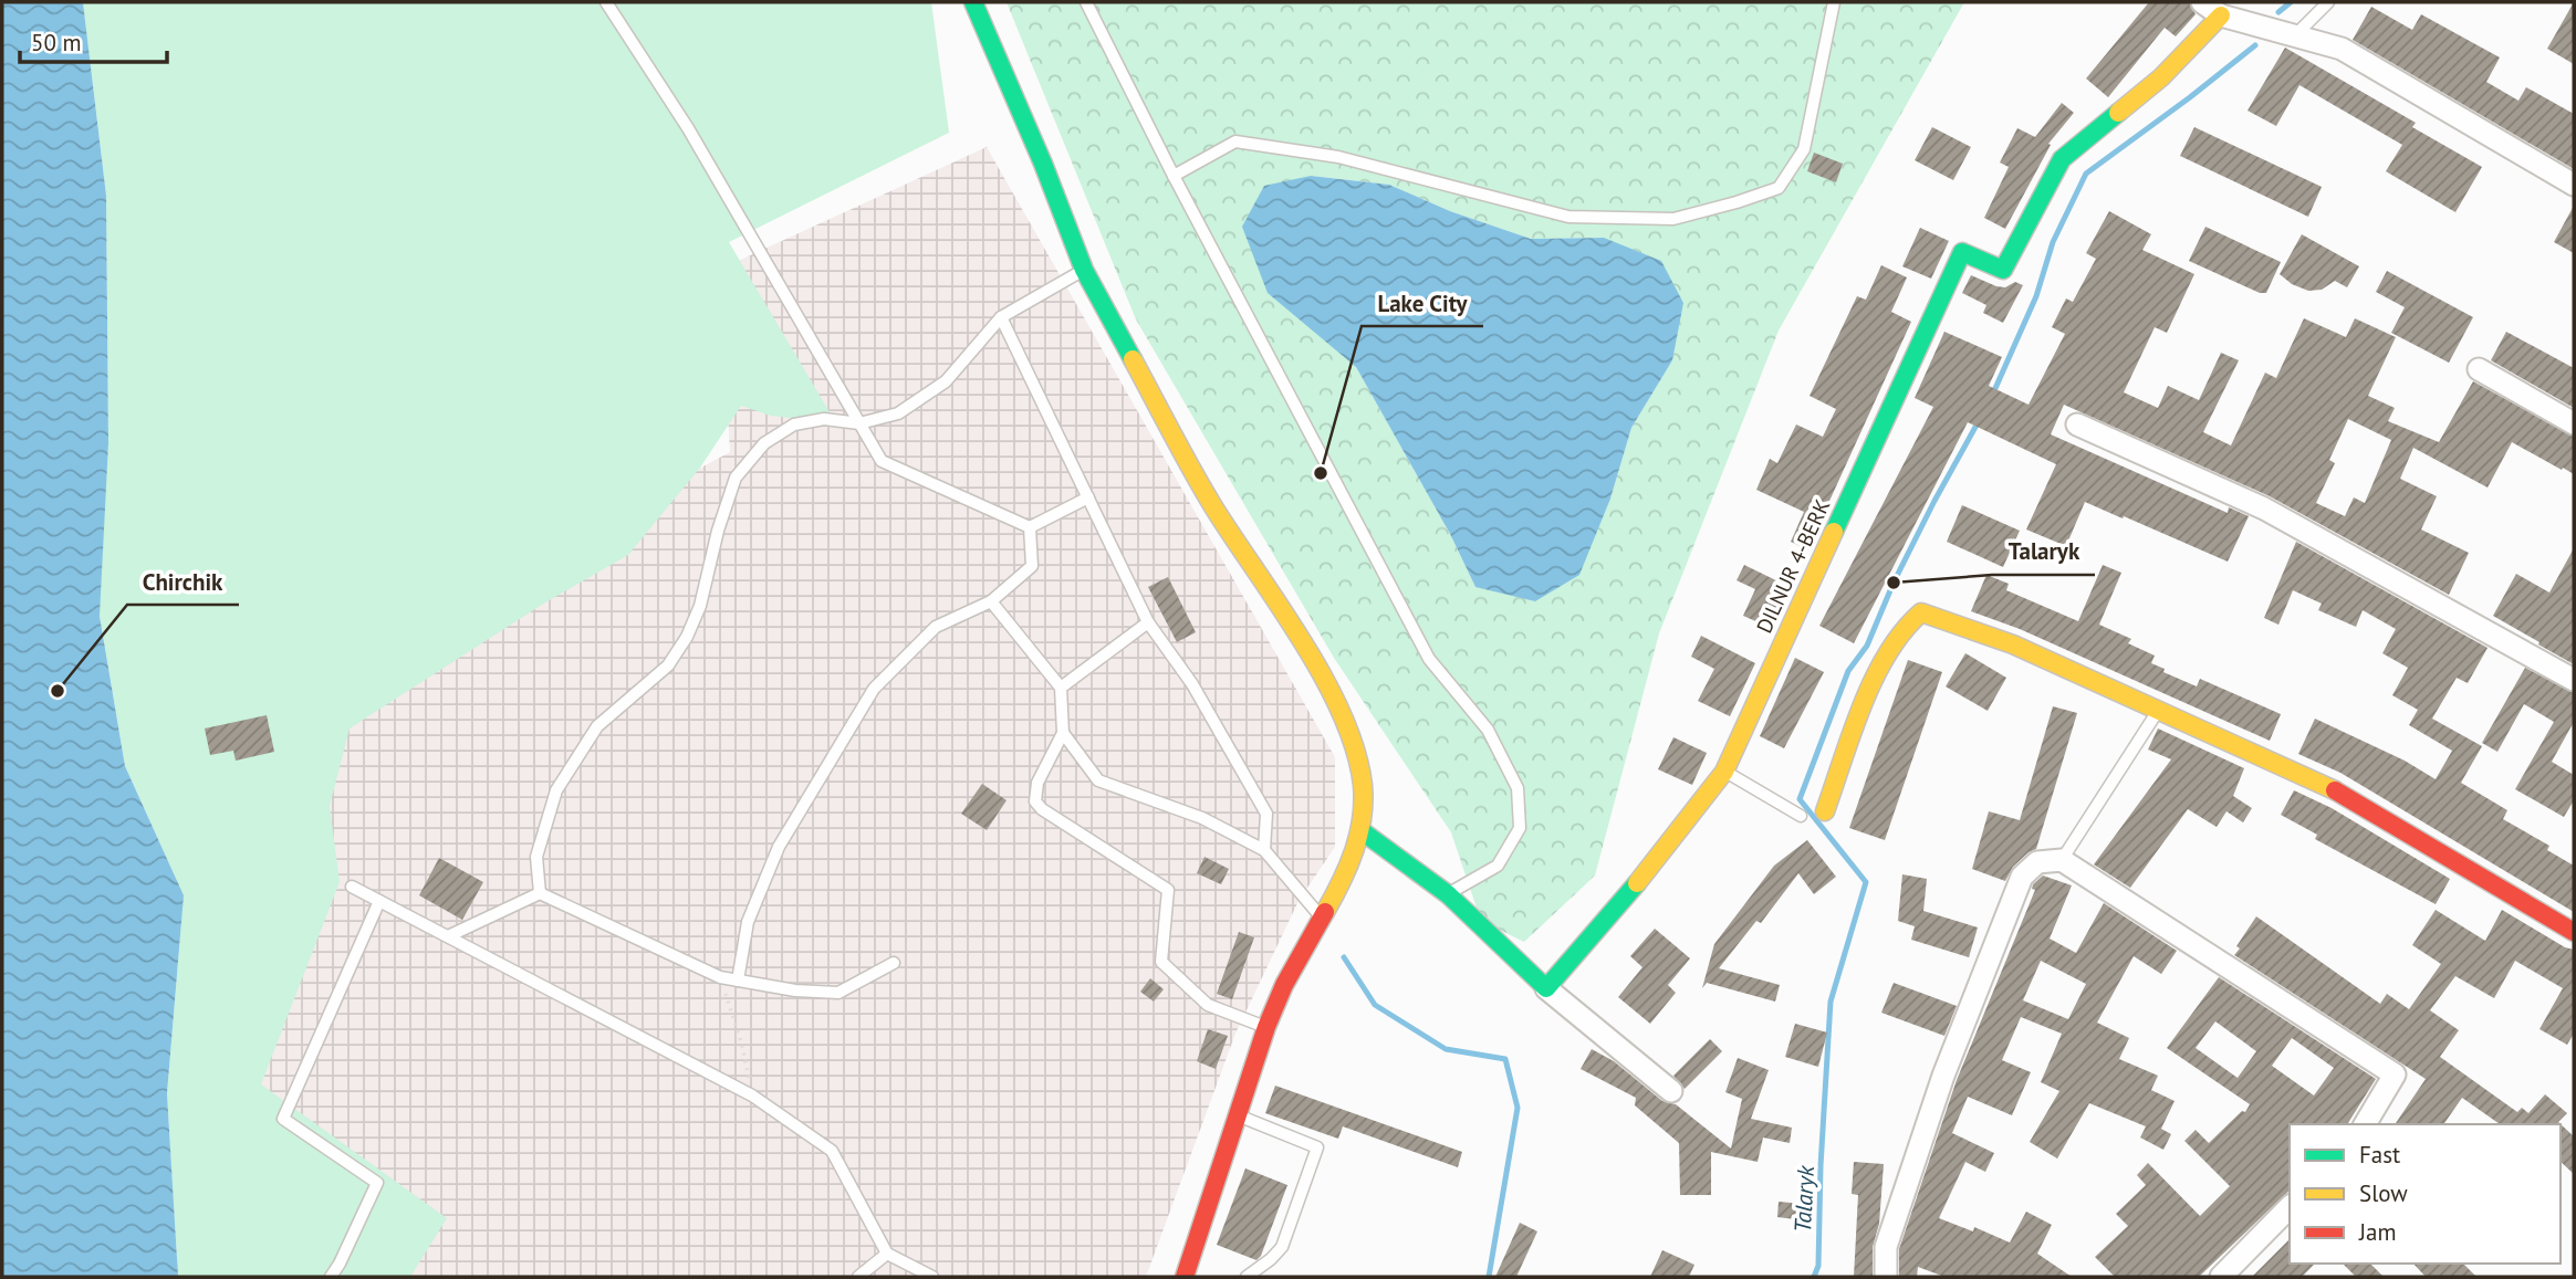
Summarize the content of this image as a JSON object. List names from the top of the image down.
{
  "streets": {
    "street": ["DILNUR 4-BERK"]
  },
  "water": ["Talaryk"],
  "places": ["Lake City", "Talaryk", "Chirchik"],
  "legend": ["Fast", "Slow", "Jam"],
  "scale_bar": "50 m"
}
